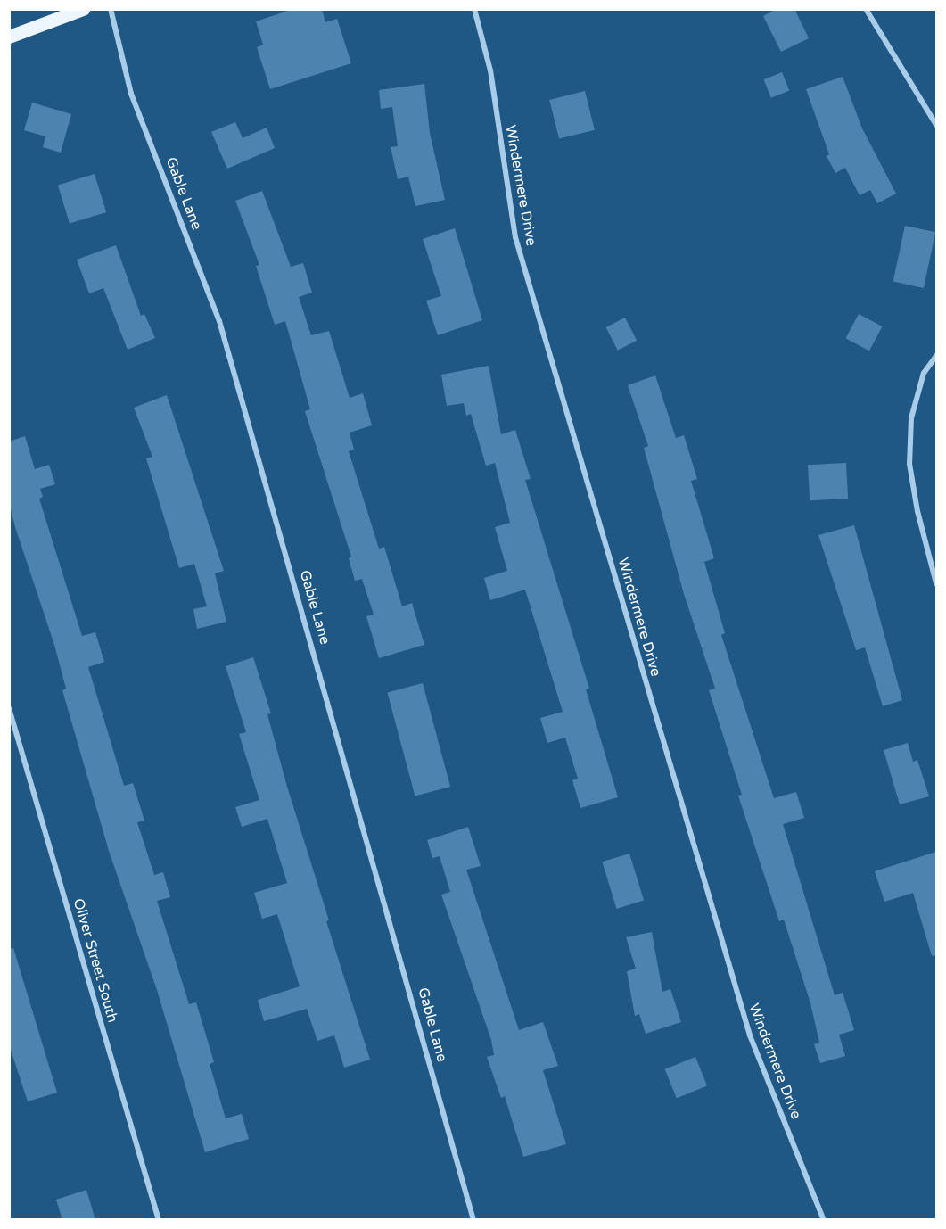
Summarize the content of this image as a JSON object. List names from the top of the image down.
{
  "streets": {
    "street": ["Windermere Drive", "Gable Lane", "Oliver Street South"]
  }
}
